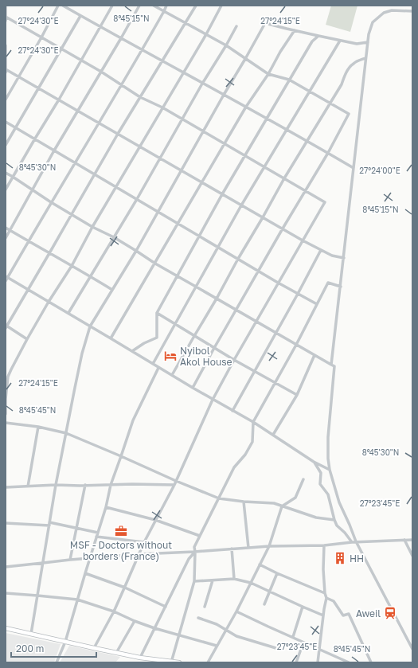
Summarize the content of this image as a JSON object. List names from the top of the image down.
{
  "places": {
    "hotel": ["Nyibol Akol House"],
    "office": ["MSF - Doctors without borders (France)"],
    "building": ["HH"],
    "station": ["Aweil"]
  },
  "scale_bar": "200 m",
  "coordinates": [
    "8°45'15\"N",
    "27°24'30\"E",
    "27°24'15\"E",
    "8°45'30\"N",
    "27°24'00\"E",
    "8°45'45\"N",
    "27°23'45\"E"
  ]
}
